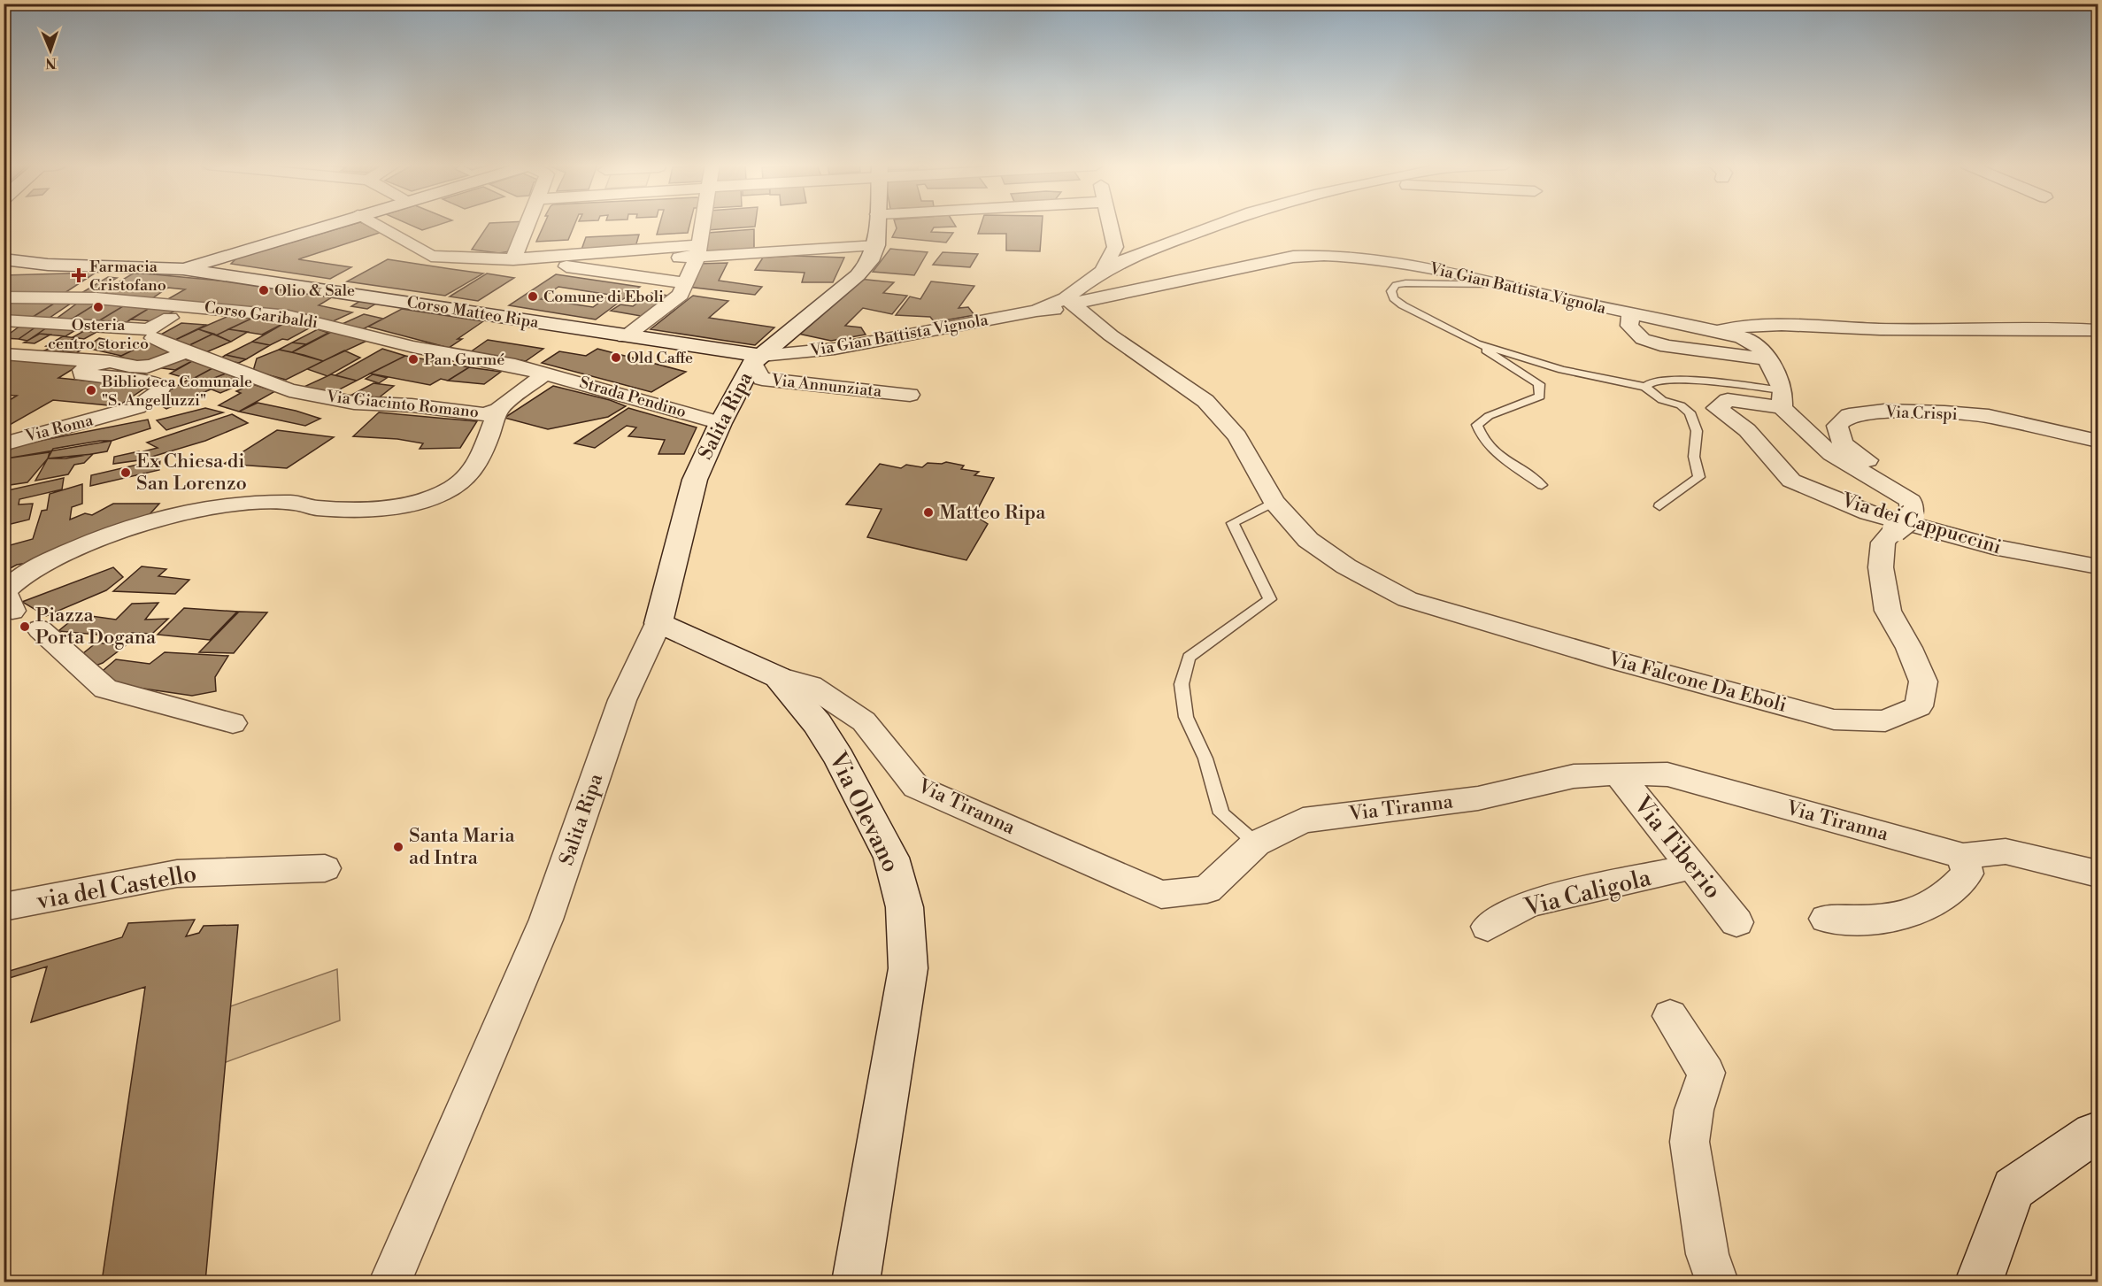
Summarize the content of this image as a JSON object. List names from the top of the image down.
{
  "streets": {
    "street": [
      "Via Gian Battista Vignola",
      "Corso Matteo Ripa",
      "Corso Garibaldi",
      "Via Annunziata",
      "Strada Pendino",
      "Via Giacinto Romano",
      "Via Crispi",
      "Salita Ripa",
      "Via Roma",
      "Via dei Cappuccini",
      "Via Falcone Da Eboli",
      "Via Tiranna",
      "Via Olevano",
      "Via Tiberio",
      "via del Castello",
      "Via Caligola"
    ]
  },
  "crossings": [
    ["Via Gian Battista Vignola", "Corso Matteo Ripa"],
    ["Via Gian Battista Vignola", "Via Annunziata"],
    ["Via Gian Battista Vignola", "Salita Ripa"],
    ["Via Gian Battista Vignola", "Via Falcone Da Eboli"],
    ["Corso Matteo Ripa", "Via Annunziata"],
    ["Corso Matteo Ripa", "Salita Ripa"],
    ["Corso Garibaldi", "Strada Pendino"],
    ["Via Annunziata", "Salita Ripa"],
    ["Strada Pendino", "Salita Ripa"],
    ["Via Crispi", "Via Falcone Da Eboli"],
    ["Salita Ripa", "Via Olevano"],
    ["Via dei Cappuccini", "Via Falcone Da Eboli"],
    ["Via Tiranna", "Via Olevano"],
    ["Via Tiranna", "Via Tiberio"],
    ["Via Tiberio", "Via Caligola"]
  ],
  "places": {
    "health": ["Farmacia Cristofano"],
    "other": [
      "Olio & Sale",
      "Comune di Eboli",
      "Osteria centro storico",
      "Old Caffe",
      "Pan Gurmé",
      "Biblioteca Comunale \"S. Angelluzzi\"",
      "Ex Chiesa di San Lorenzo",
      "Matteo Ripa",
      "Piazza Porta Dogana",
      "Santa Maria ad Intra"
    ]
  },
  "north": "bottom"
}
